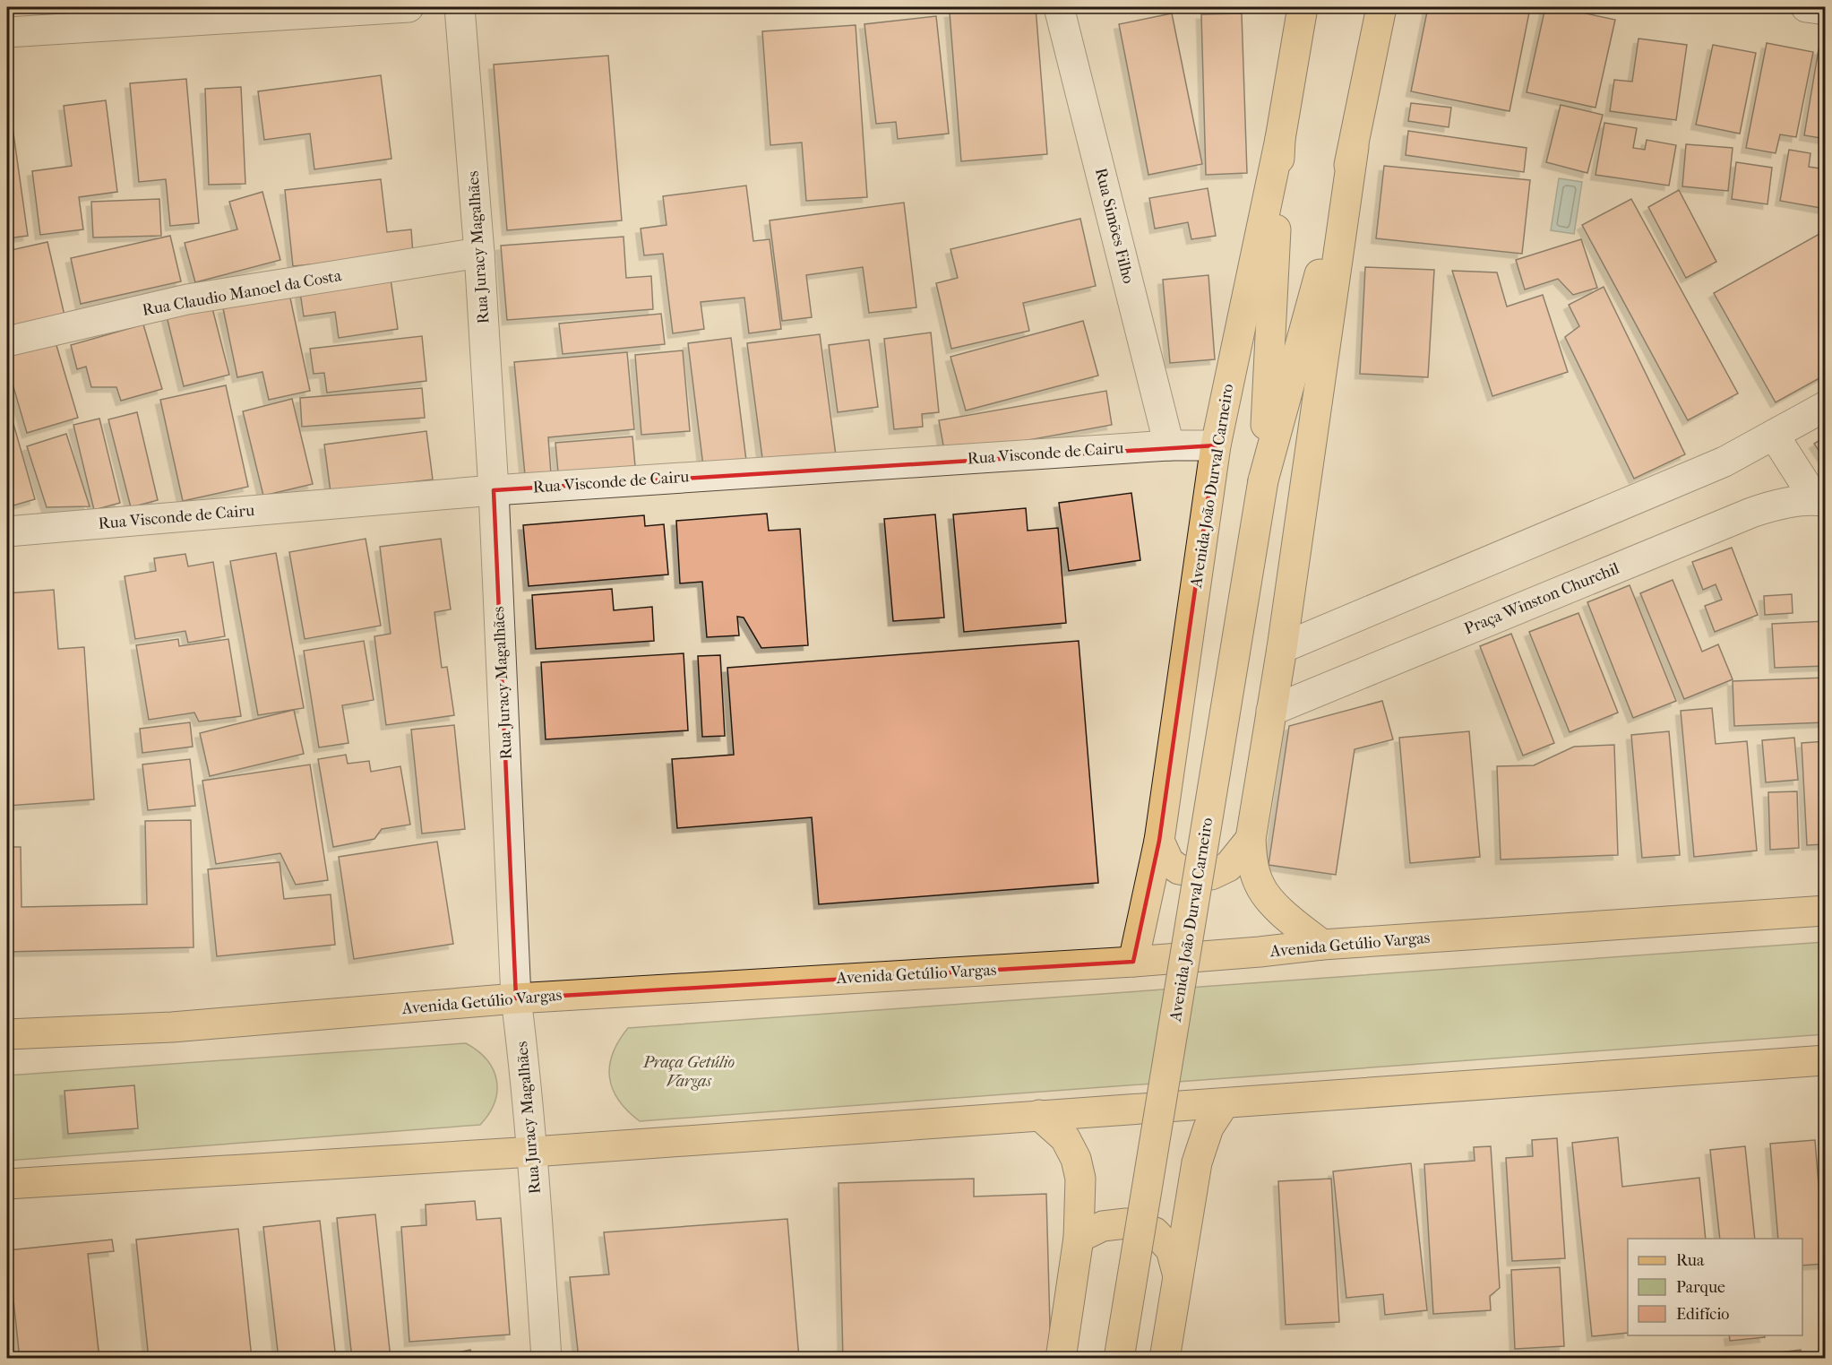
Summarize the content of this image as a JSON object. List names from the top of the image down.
{
  "streets": {
    "main road": ["Avenida João Durval Carneiro", "Avenida Getúlio Vargas"],
    "street": [
      "Rua Simões Filho",
      "Rua Juracy Magalhães",
      "Rua Claudio Manoel da Costa",
      "Rua Visconde de Cairu",
      "Praça Winston Churchil"
    ]
  },
  "crossings": [
    ["Rua Simões Filho", "Rua Visconde de Cairu"],
    ["Rua Juracy Magalhães", "Rua Claudio Manoel da Costa"],
    ["Rua Juracy Magalhães", "Rua Visconde de Cairu"],
    ["Rua Juracy Magalhães", "Avenida Getúlio Vargas"],
    ["Rua Visconde de Cairu", "Avenida João Durval Carneiro"],
    ["Avenida João Durval Carneiro", "Praça Winston Churchil"],
    ["Avenida João Durval Carneiro", "Avenida Getúlio Vargas"]
  ],
  "parks": ["Praça Getúlio Vargas"],
  "legend": ["Rua", "Parque", "Edifício"]
}
